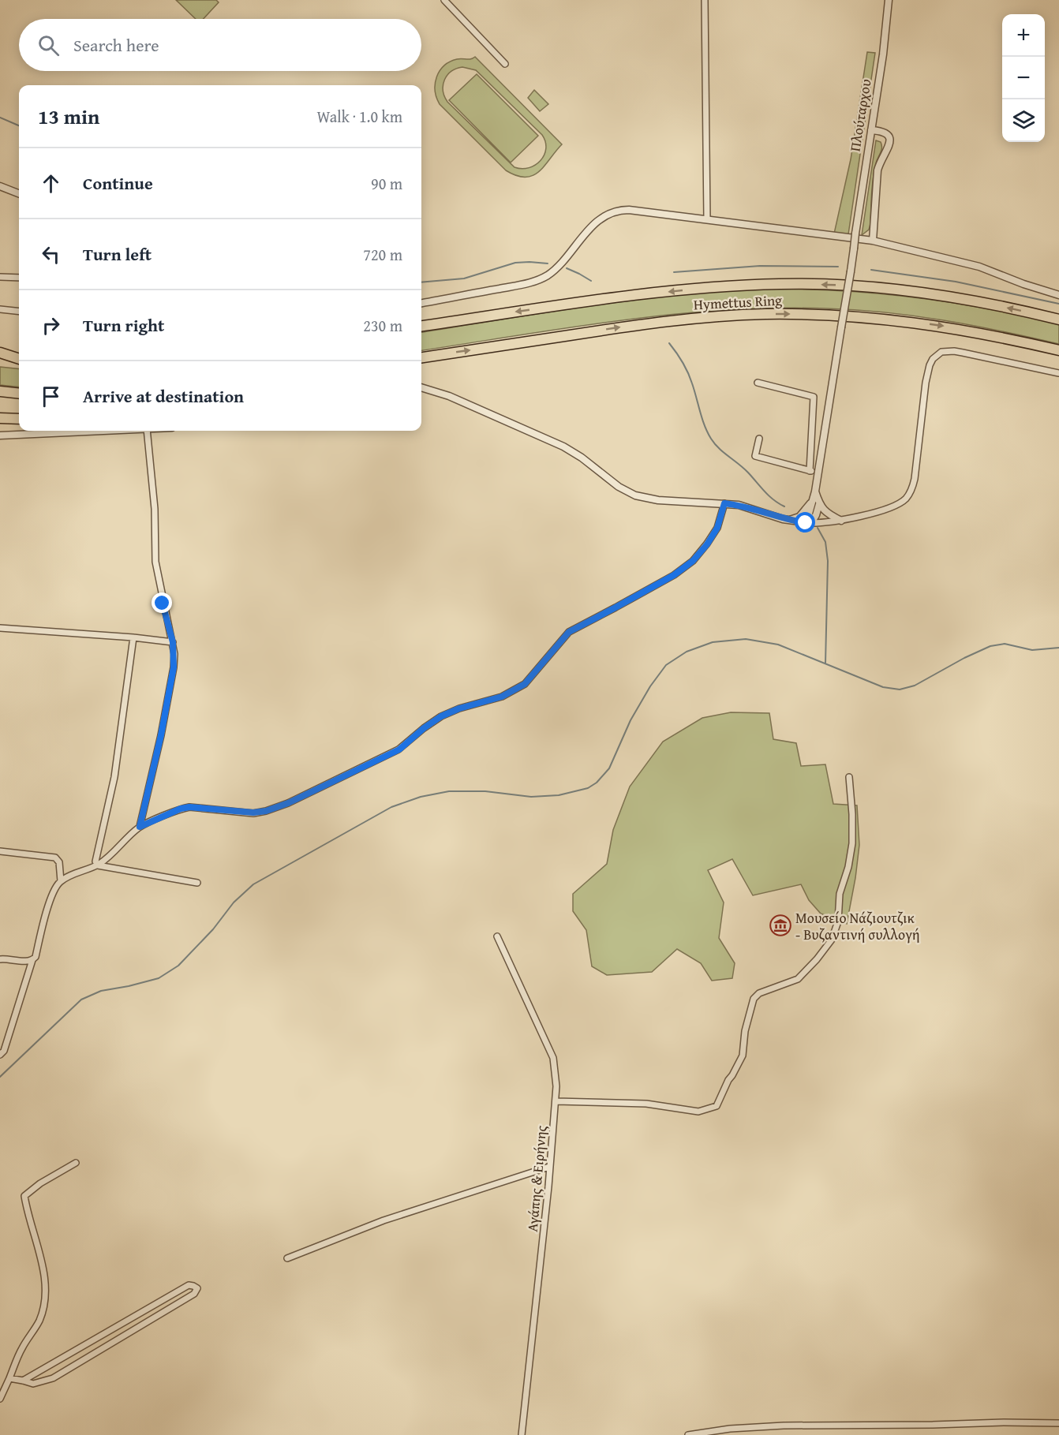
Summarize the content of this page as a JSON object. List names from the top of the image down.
{
  "streets": {
    "highway": ["Hymettus Ring"],
    "street": ["Πλούταρχου", "Αγάπης & Ειρήνης"]
  },
  "places": {
    "museum": ["Μουσείο Νάζιουτζικ - Βυζαντινή συλλογή"]
  },
  "page": {
    "map_buttons": ["+", "−"],
    "search": "Search here",
    "heading": ["13 min", "Walk · 1.0 km"],
    "list": [
      ["Continue", "90 m"],
      ["Turn left", "720 m"],
      ["Turn right", "230 m"],
      "Arrive at destination"
    ]
  }
}
